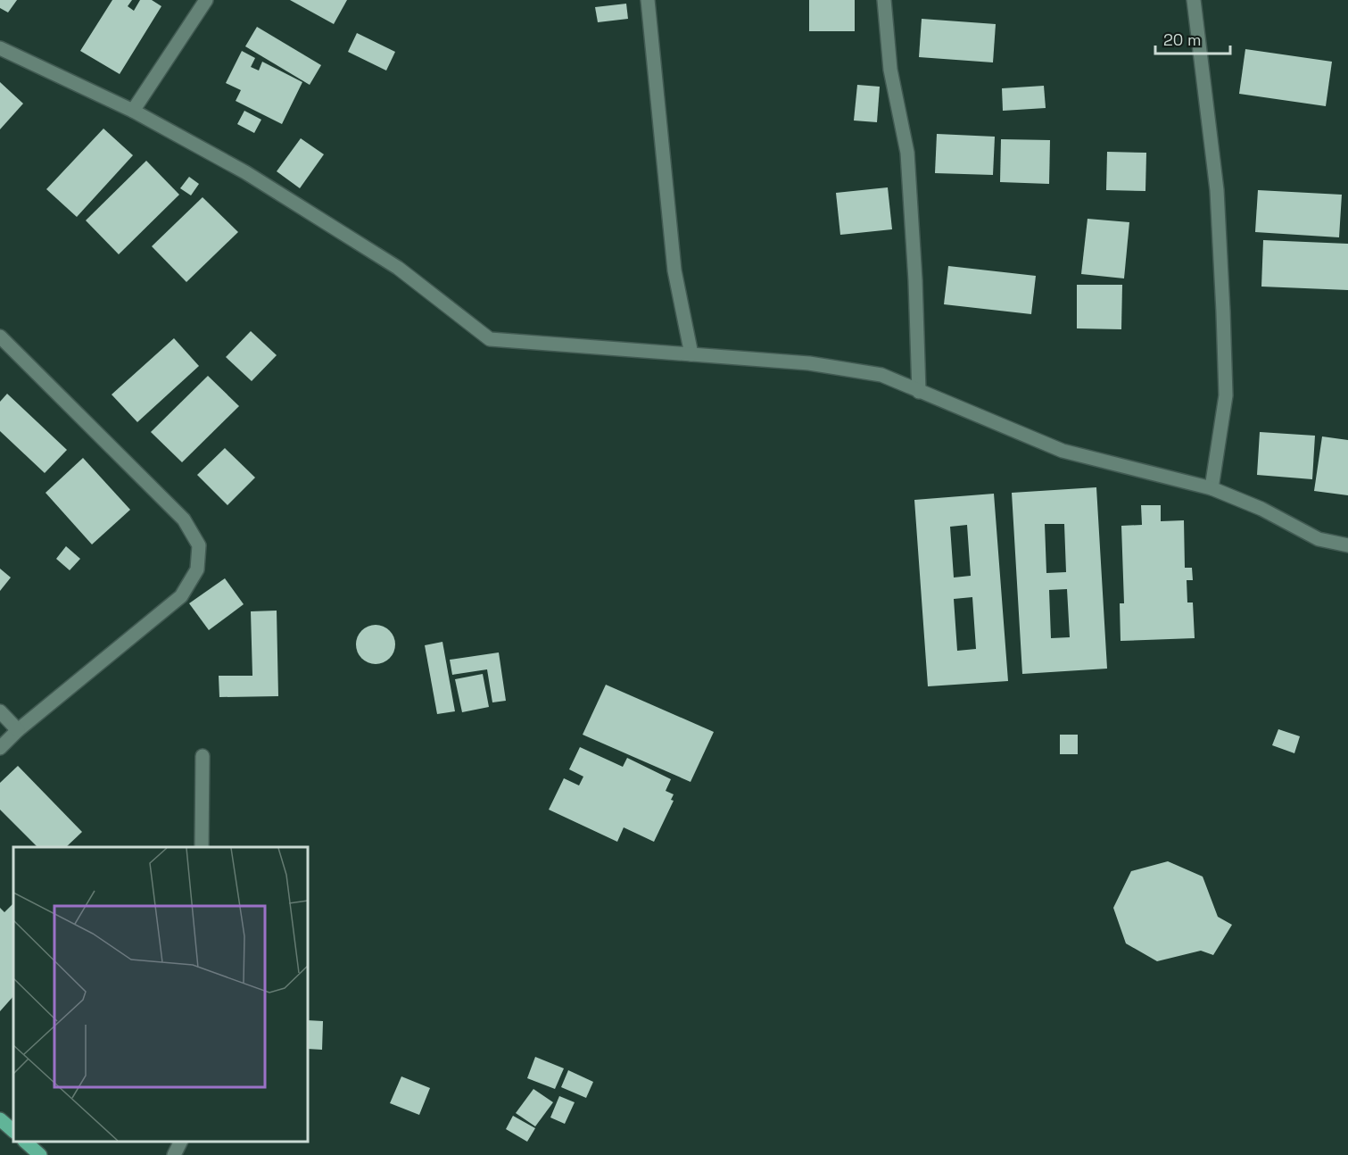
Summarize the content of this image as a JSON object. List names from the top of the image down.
{
  "scale_bar": "20 m"
}
